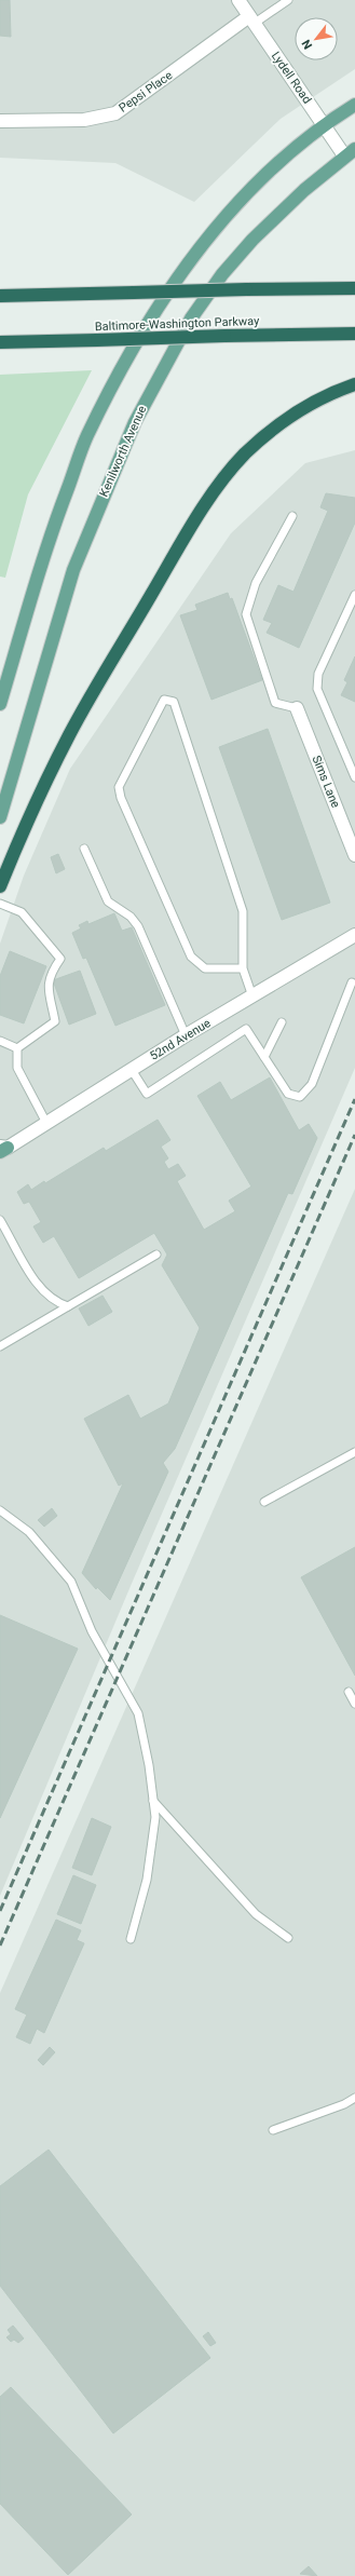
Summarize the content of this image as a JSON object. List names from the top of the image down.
{
  "streets": {
    "highway": ["Baltimore-Washington Parkway"],
    "main road": ["Kenilworth Avenue"],
    "street": [
      "Lydell Road",
      "Pepsi Place",
      "Sims Lane",
      "52nd Avenue"
    ]
  },
  "crossings": [
    ["Lydell Road", "Pepsi Place"],
    ["Lydell Road", "Kenilworth Avenue"]
  ],
  "north": "bottom left"
}
